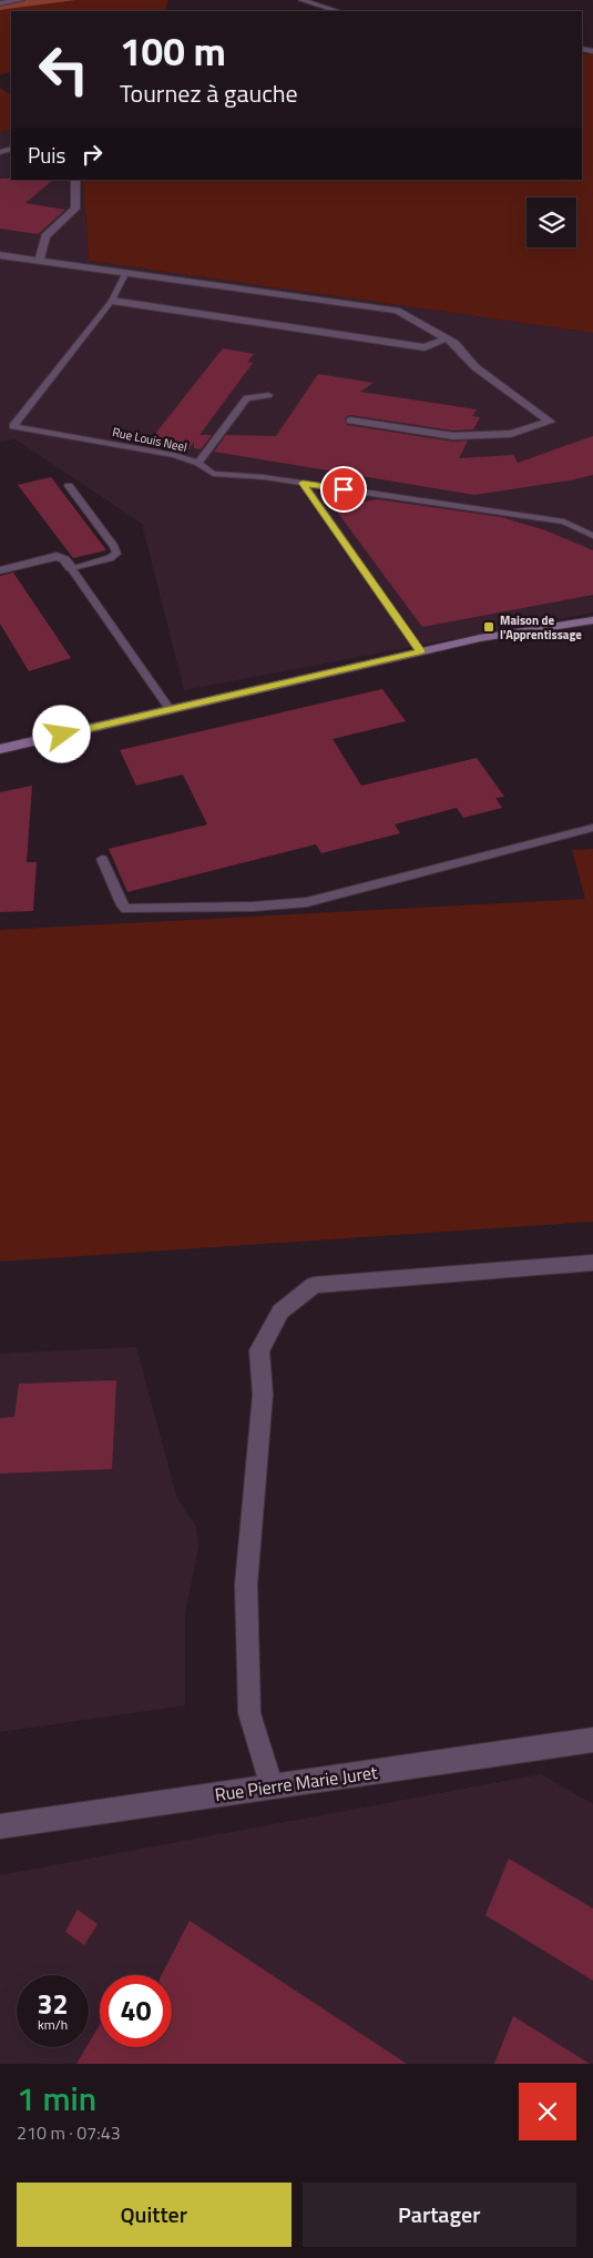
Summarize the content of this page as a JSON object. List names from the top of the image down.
{
  "streets": {
    "street": ["Rue Pierre Marie Juret"],
    "lane": ["Rue Louis Neel"]
  },
  "places": {
    "transit": ["Maison de l'Apprentissage"]
  },
  "page": {
    "turn": ["100 m", "Tournez à gauche"],
    "then": "Puis",
    "speed": "32 km/h",
    "limit": "40",
    "heading": ["1 min", "210 m · 07:43"],
    "buttons": ["Quitter", "Partager"]
  }
}
